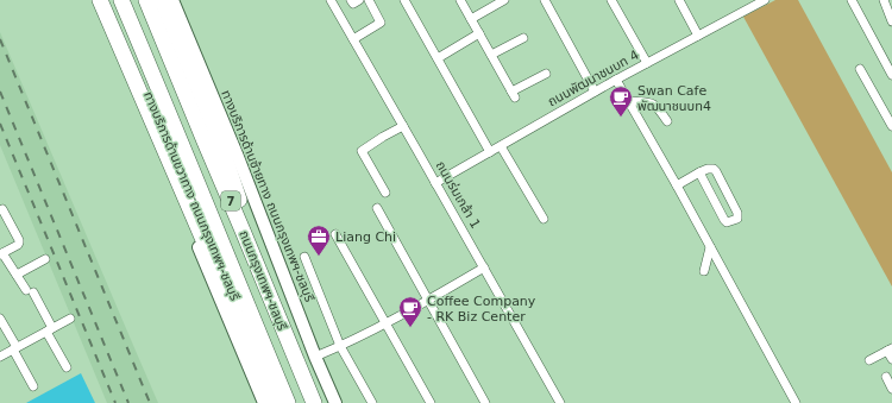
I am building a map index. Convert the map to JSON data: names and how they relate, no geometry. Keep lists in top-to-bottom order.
{
  "streets": {
    "highway": ["7", "ถนนกรุงเทพฯ-ชลบุรี"],
    "main road": ["ทางบริการด้านขวาทาง ถนนกรุงเทพฯ-ชลบุรี", "ทางบริการด้านซ้ายทาง ถนนกรุงเทพฯ-ชลบุรี"],
    "street": ["ถนนพัฒนาชนบท 4", "ถนนร่มเกล้า 1"]
  },
  "crossings": [
    ["ถนนพัฒนาชนบท 4", "ถนนร่มเกล้า 1"]
  ],
  "places": {
    "cafe": ["Swan Cafe พัฒนาชนบท4", "Coffee Company - RK Biz Center"],
    "office": ["Liang Chi"]
  }
}
